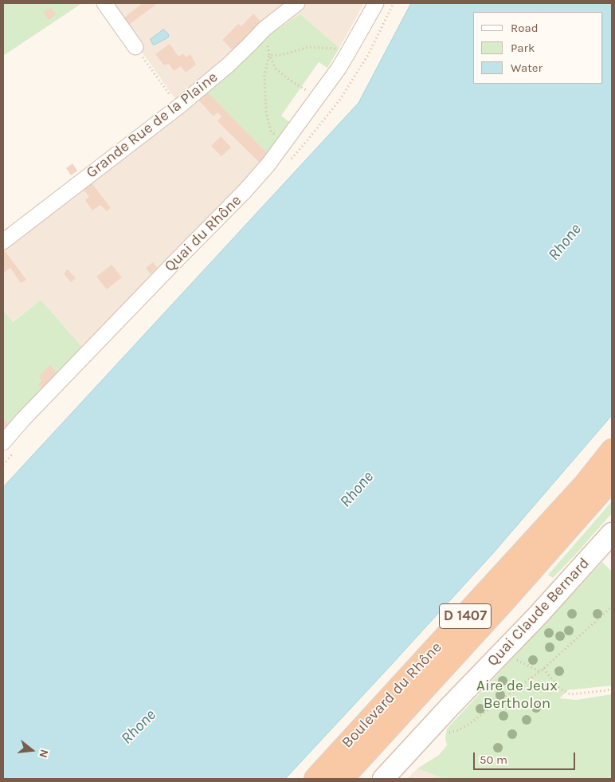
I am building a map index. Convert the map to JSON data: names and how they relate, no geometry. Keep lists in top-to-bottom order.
{
  "streets": {
    "highway": ["D 1407", "Boulevard du Rhône"],
    "main road": ["Quai Claude Bernard"],
    "street": ["Grande Rue de la Plaine", "Quai du Rhône"]
  },
  "water": ["Rhone"],
  "parks": ["Aire de Jeux Bertholon"],
  "legend": ["Road", "Park", "Water"],
  "scale_bar": "50 m",
  "north": "right"
}
